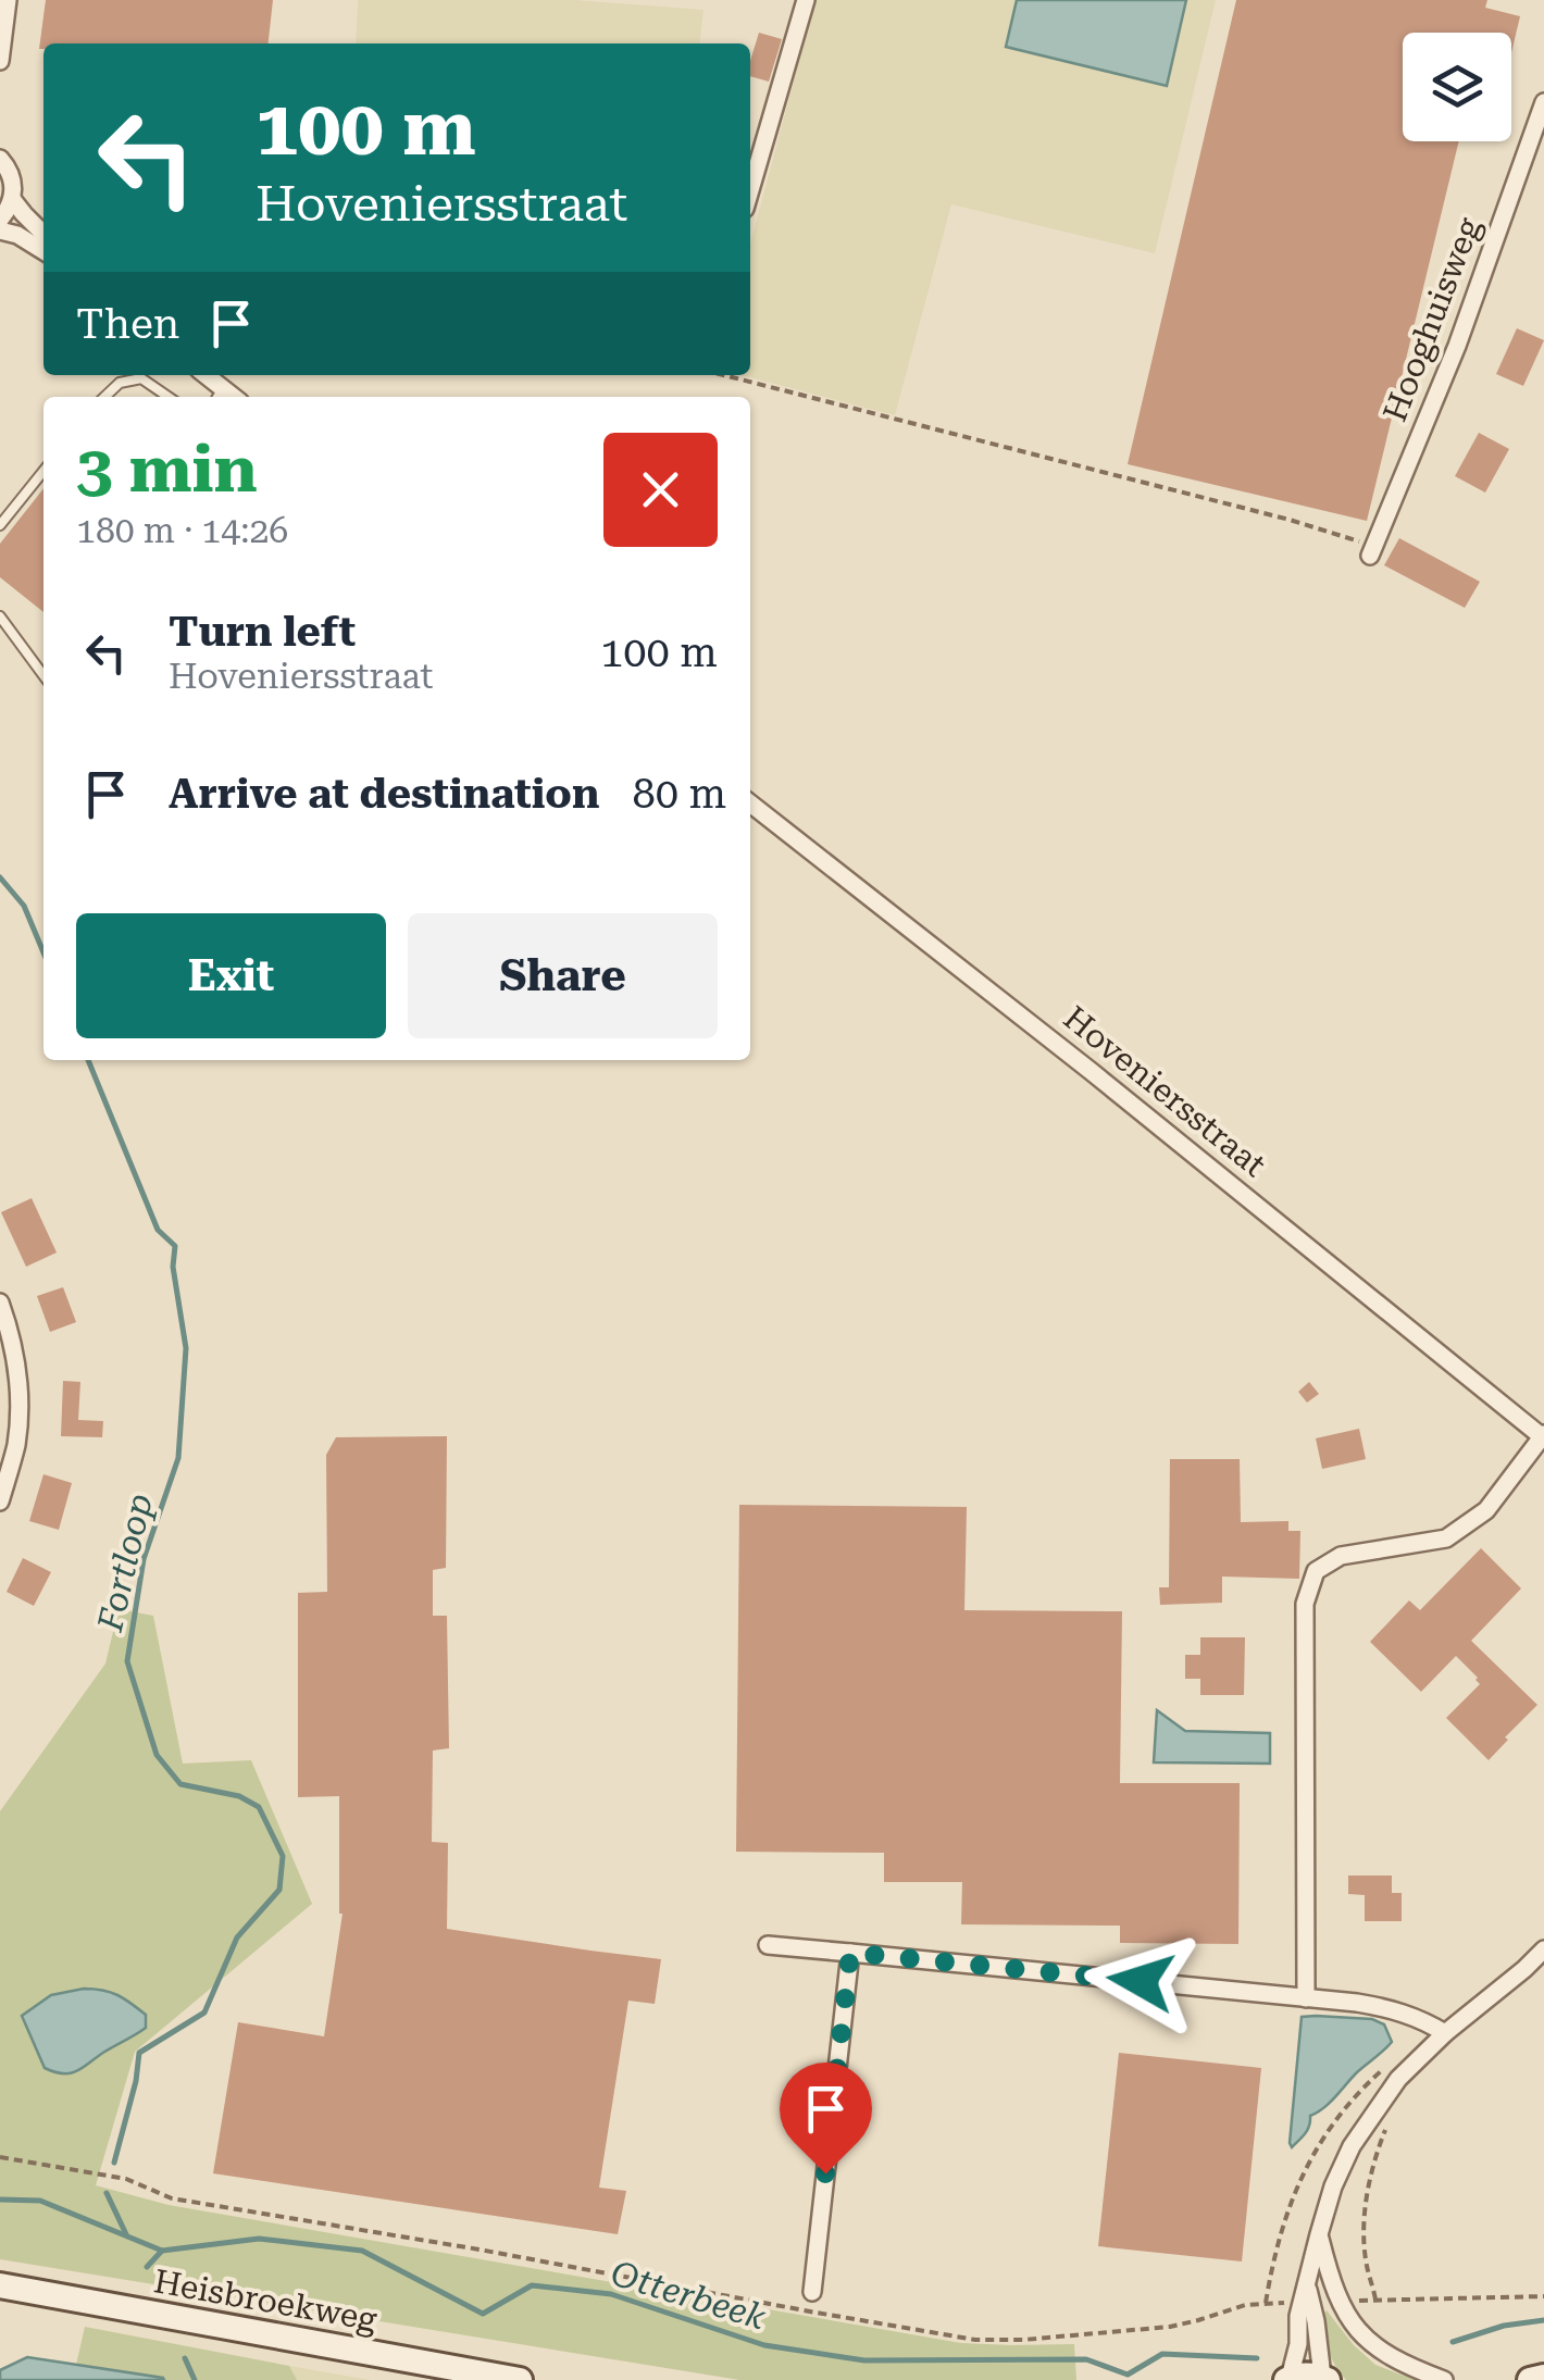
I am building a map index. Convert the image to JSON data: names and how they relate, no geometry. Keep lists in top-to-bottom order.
{
  "streets": {
    "main road": ["Heisbroekweg"],
    "street": ["Hooghuisweg", "Hoveniersstraat"]
  },
  "water": ["Fortloop", "Otterbeek"],
  "page": {
    "turn": ["100 m", "Hoveniersstraat"],
    "then": "Then",
    "heading": ["3 min", "180 m · 14:26"],
    "list": [
      {
        "name": "Turn left",
        "note": "Hoveniersstraat",
        "value": "100 m"
      },
      {
        "name": "Arrive at destination",
        "value": "80 m"
      }
    ],
    "buttons": ["Exit", "Share"]
  }
}
